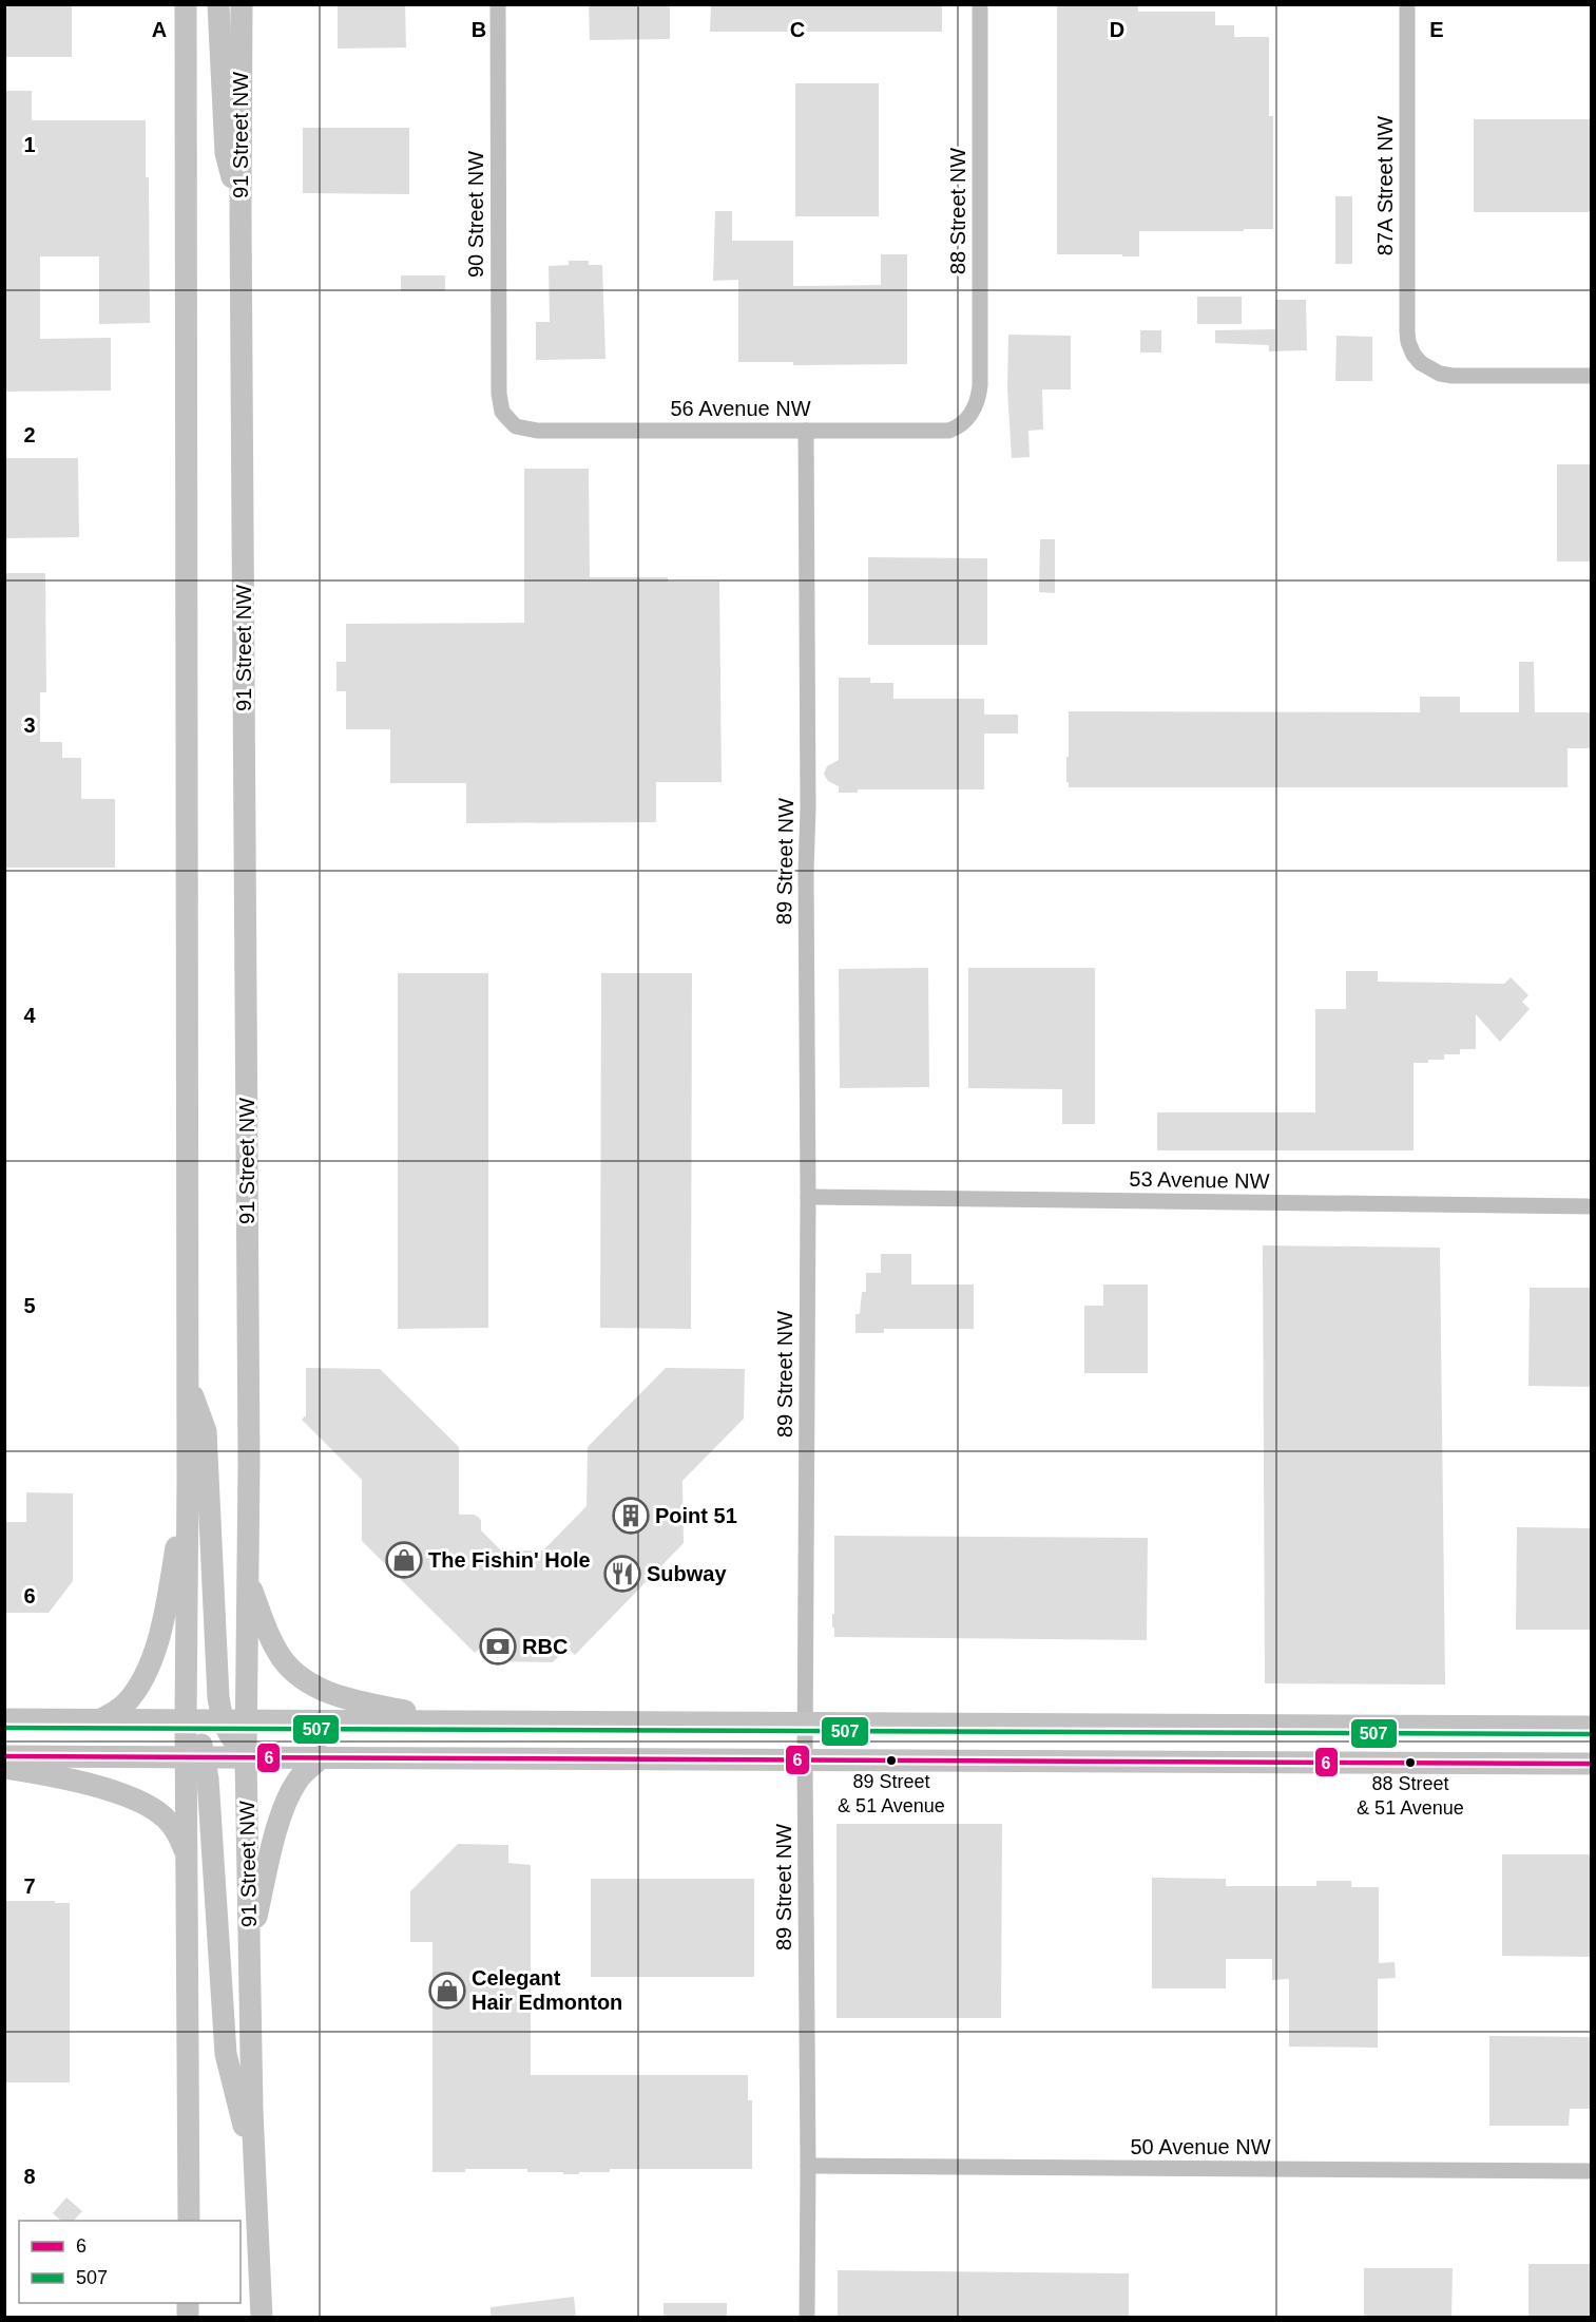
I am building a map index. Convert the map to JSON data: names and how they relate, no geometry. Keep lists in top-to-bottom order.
{
  "streets": {
    "main road": ["91 Street NW"],
    "street": [
      "87A Street NW",
      "88 Street NW",
      "90 Street NW",
      "56 Avenue NW",
      "89 Street NW",
      "53 Avenue NW",
      "50 Avenue NW"
    ]
  },
  "crossings": [
    ["88 Street NW", "56 Avenue NW"],
    ["90 Street NW", "56 Avenue NW"],
    ["56 Avenue NW", "89 Street NW"],
    ["89 Street NW", "53 Avenue NW"],
    ["89 Street NW", "50 Avenue NW"]
  ],
  "places": {
    "building": ["Point 51"],
    "shop": ["The Fishin' Hole", "Celegant Hair Edmonton"],
    "restaurant": ["Subway"],
    "bank": ["RBC"],
    "other": ["89 Street & 51 Avenue", "88 Street & 51 Avenue"]
  },
  "lines": ["transit line 507", "transit line 6"],
  "legend": ["6", "507"],
  "grid": {
    "columns": [
      "A",
      "B",
      "C",
      "D",
      "E"
    ],
    "rows": [
      "1",
      "2",
      "3",
      "4",
      "5",
      "6",
      "7",
      "8"
    ]
  }
}
